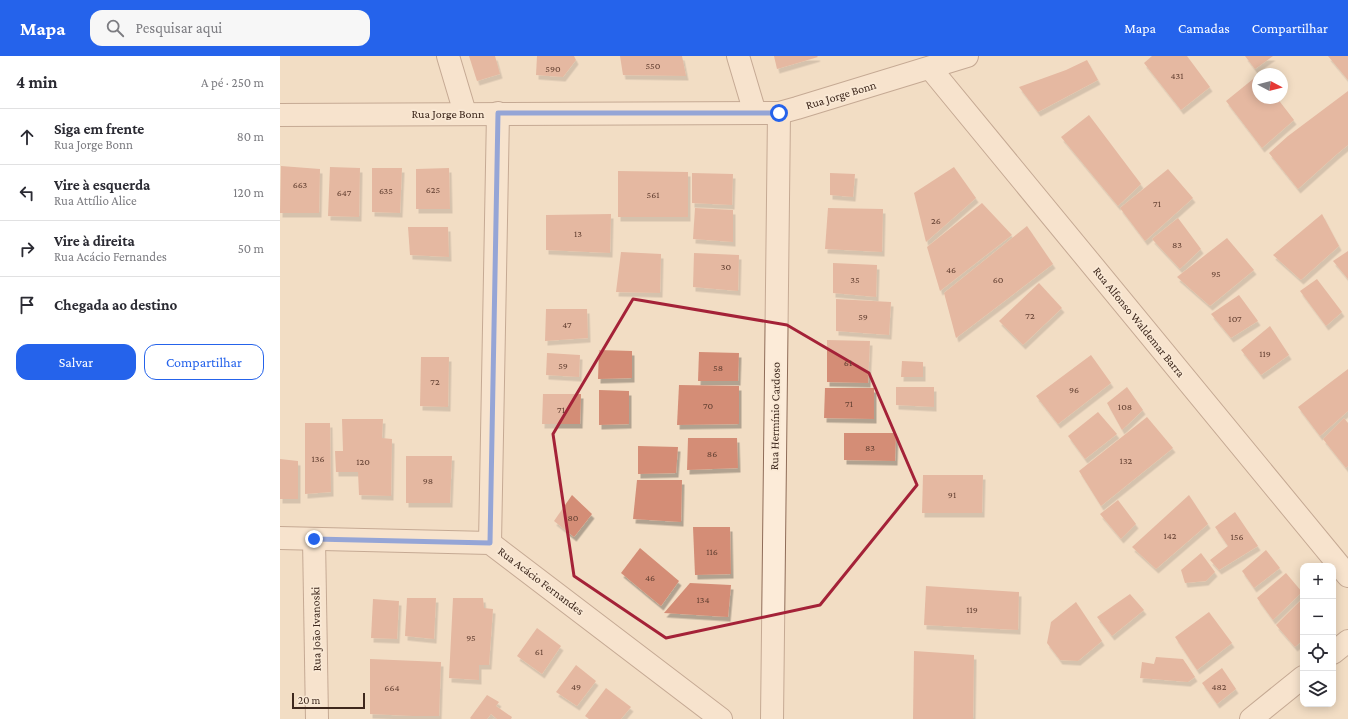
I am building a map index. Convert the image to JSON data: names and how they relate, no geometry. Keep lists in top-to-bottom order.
{
  "streets": {
    "street": [
      "Rua Jorge Bonn",
      "Rua Alfonso Waldemar Barra",
      "Rua Hermínio Cardoso",
      "Rua Acácio Fernandes",
      "Rua João Ivanoski"
    ]
  },
  "crossings": [
    ["Rua Jorge Bonn", "Rua Alfonso Waldemar Barra"],
    ["Rua Jorge Bonn", "Rua Hermínio Cardoso"],
    ["Rua Acácio Fernandes", "Rua João Ivanoski"]
  ],
  "house_numbers": [
    "550",
    "590",
    "431",
    "663",
    "625",
    "635",
    "647",
    "561",
    "71",
    "26",
    "13",
    "83",
    "30",
    "46",
    "95",
    "35",
    "60",
    "72",
    "59",
    "107",
    "47",
    "119",
    "61",
    "59",
    "58",
    "72",
    "96",
    "71",
    "70",
    "108",
    "71",
    "83",
    "86",
    "136",
    "132",
    "120",
    "98",
    "91",
    "80",
    "142",
    "156",
    "116",
    "46",
    "134",
    "119",
    "95",
    "61",
    "49",
    "482",
    "664"
  ],
  "scale_bar": "20 m",
  "north": "right",
  "page": {
    "header": "Mapa",
    "search": "Pesquisar aqui",
    "nav": ["Mapa", "Camadas", "Compartilhar"],
    "heading": ["4 min", "A pé · 250 m"],
    "list": [
      ["Siga em frente", "Rua Jorge Bonn", "80 m"],
      ["Vire à esquerda", "Rua Attílio Alice", "120 m"],
      ["Vire à direita", "Rua Acácio Fernandes", "50 m"],
      "Chegada ao destino"
    ],
    "buttons": ["Salvar", "Compartilhar"],
    "map_buttons": ["+", "−"],
    "scale": "20 m"
  }
}
